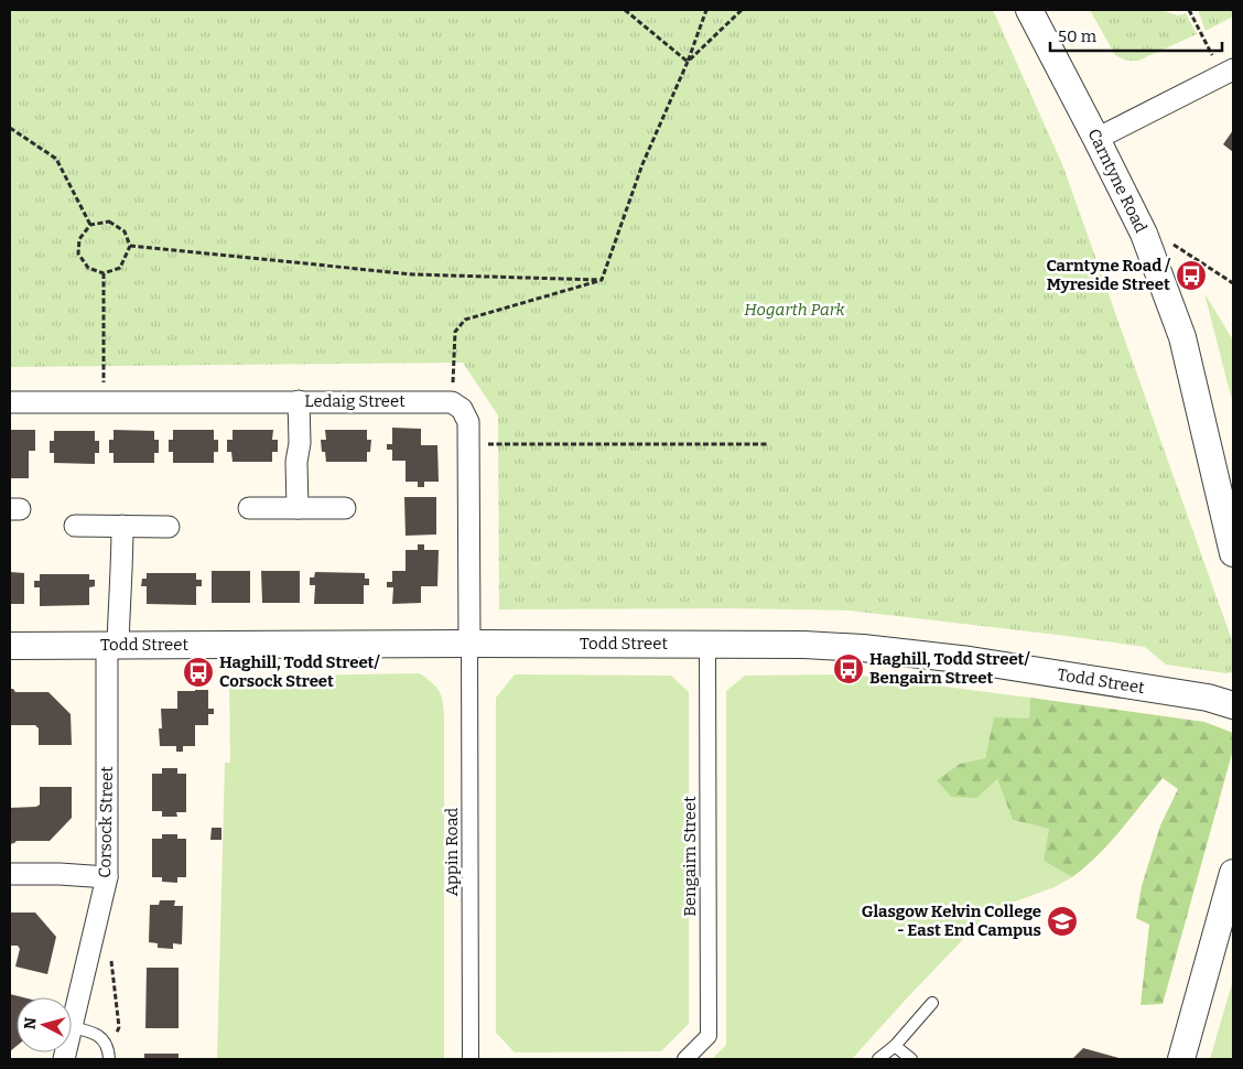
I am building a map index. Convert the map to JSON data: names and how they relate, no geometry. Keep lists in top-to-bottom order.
{
  "streets": {
    "street": [
      "Carntyne Road",
      "Ledaig Street",
      "Todd Street",
      "Corsock Street",
      "Appin Road",
      "Bengairn Street"
    ]
  },
  "crossings": [
    ["Todd Street", "Corsock Street"],
    ["Todd Street", "Appin Road"],
    ["Todd Street", "Bengairn Street"]
  ],
  "parks": ["Hogarth Park"],
  "places": {
    "bus stop": ["Carntyne Road / Myreside Street", "Haghill, Todd Street/ Bengairn Street", "Haghill, Todd Street/ Corsock Street"],
    "school or university": ["Glasgow Kelvin College - East End Campus"]
  },
  "scale_bar": "50 m",
  "north": "left"
}
